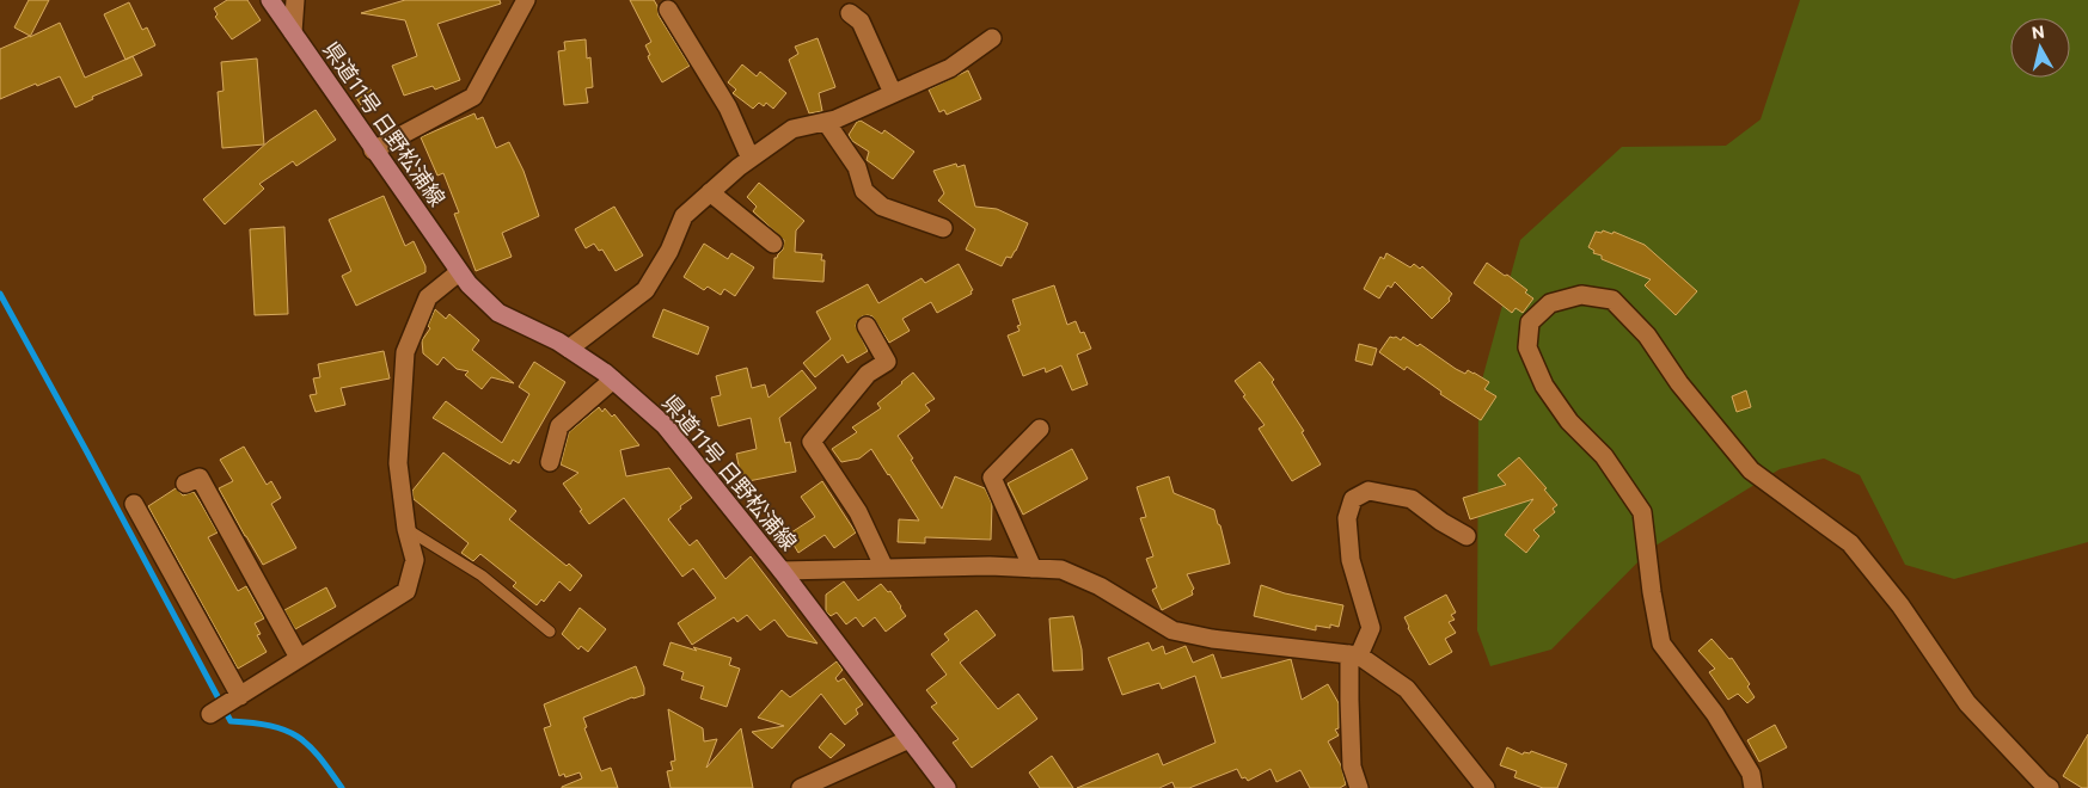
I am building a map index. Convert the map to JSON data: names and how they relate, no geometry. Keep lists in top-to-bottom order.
{
  "streets": {
    "main road": ["県道11号 日野松浦線"]
  },
  "north": "top"
}
